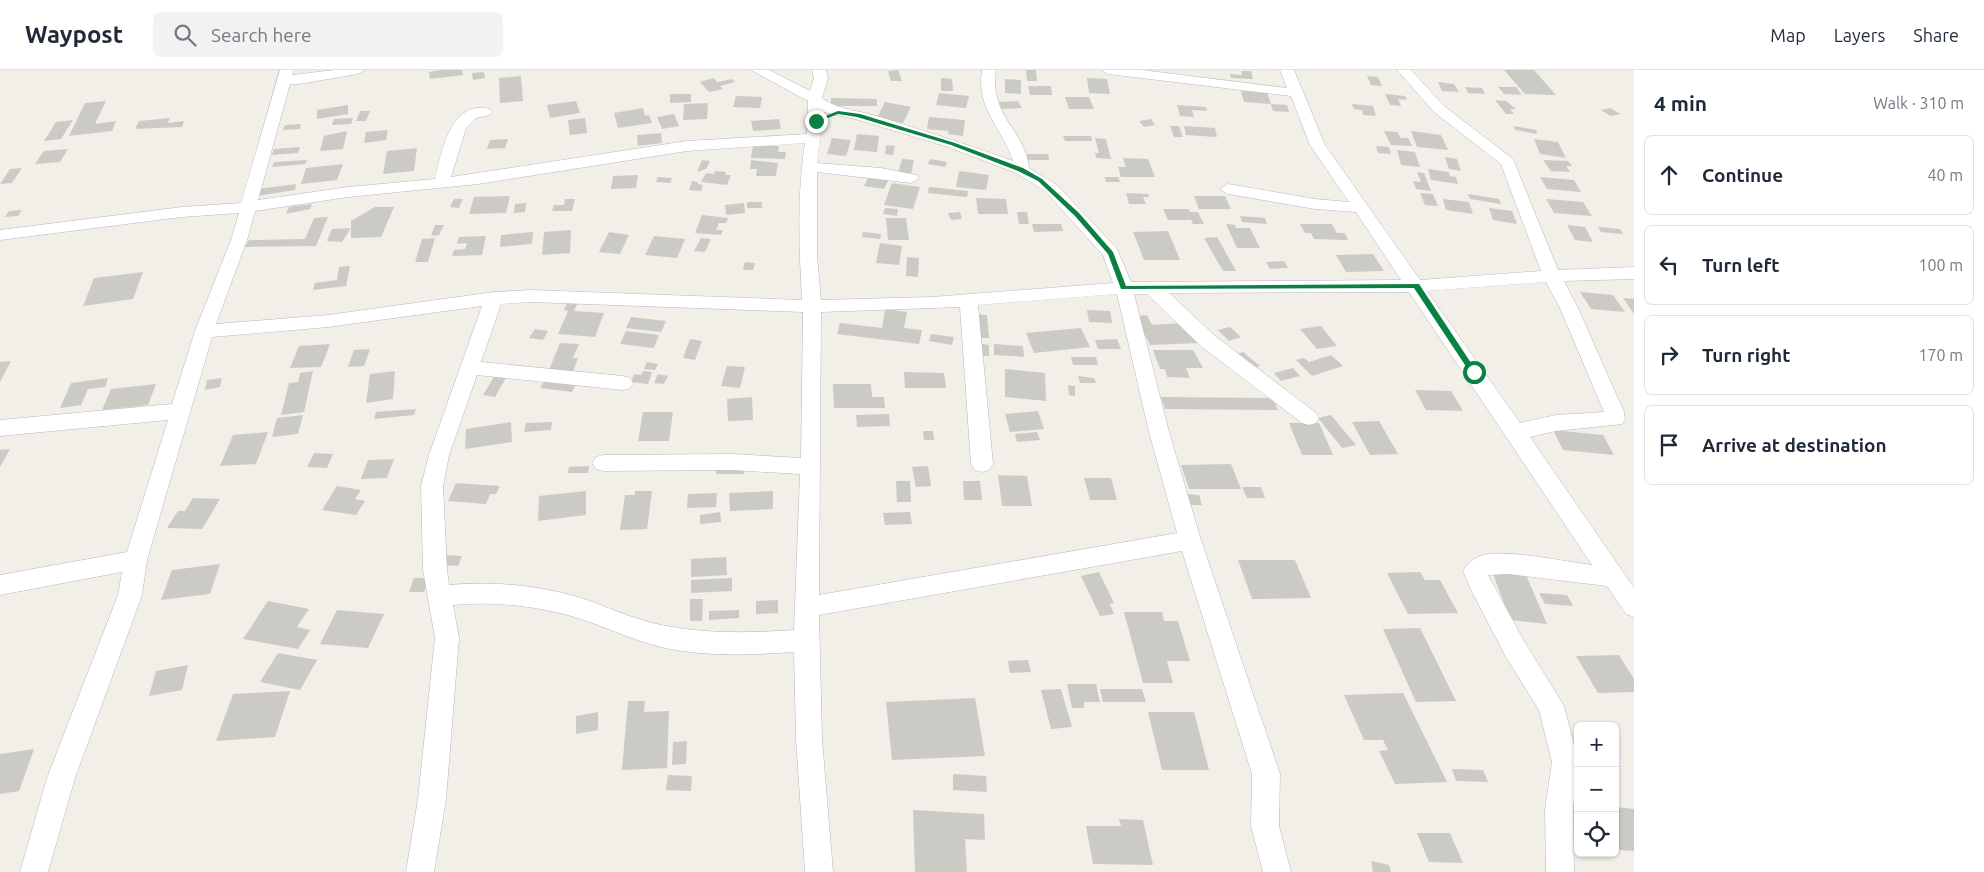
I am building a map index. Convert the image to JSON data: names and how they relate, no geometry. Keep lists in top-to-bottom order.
{
  "page": {
    "header": "Waypost",
    "search": "Search here",
    "nav": ["Map", "Layers", "Share"],
    "heading": ["4 min", "Walk · 310 m"],
    "list": [
      ["Continue", "40 m"],
      ["Turn left", "100 m"],
      ["Turn right", "170 m"],
      "Arrive at destination"
    ],
    "map_buttons": ["+", "−"]
  }
}
